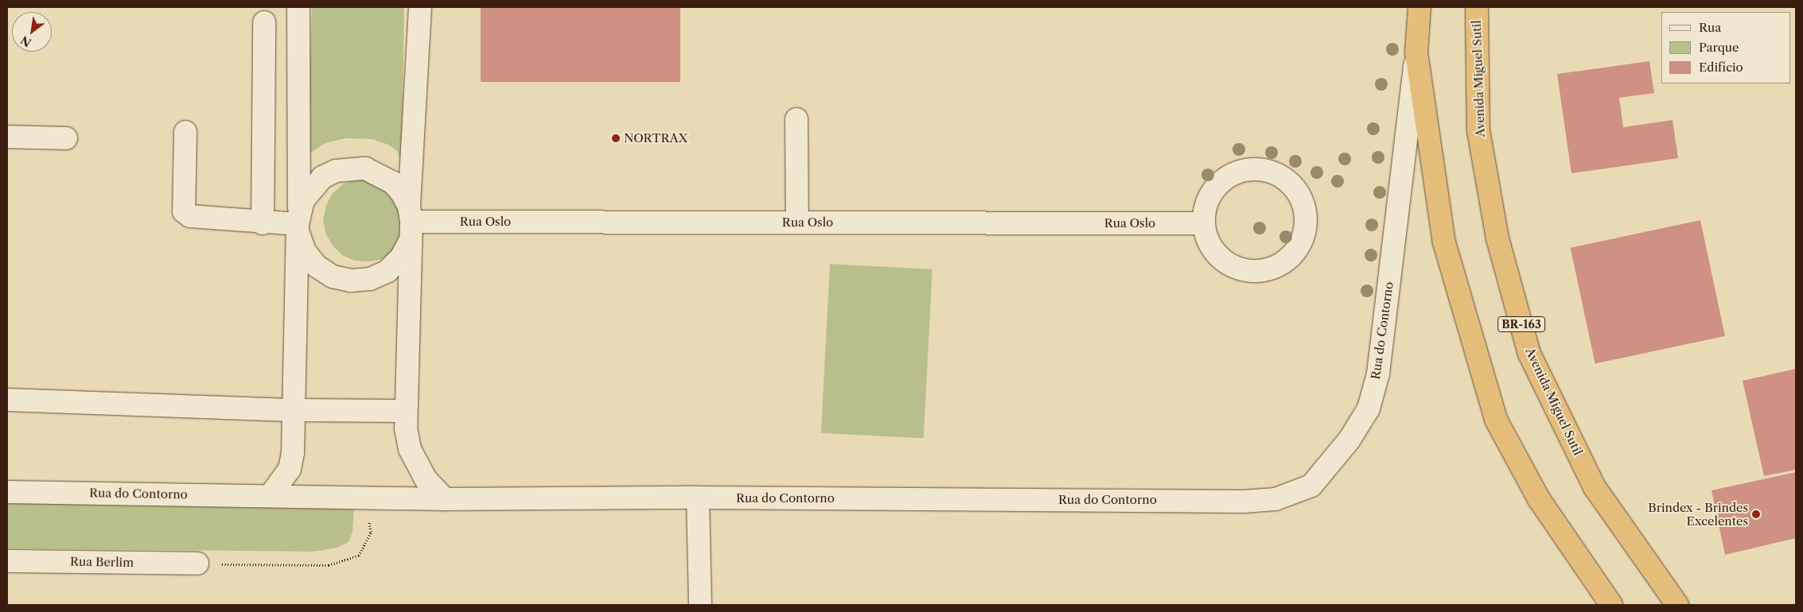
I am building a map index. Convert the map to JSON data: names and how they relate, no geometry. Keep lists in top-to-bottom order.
{
  "streets": {
    "highway": ["Avenida Miguel Sutil", "BR-163"],
    "street": ["Rua Oslo", "Rua do Contorno", "Rua Berlim"]
  },
  "places": ["NORTRAX", "Brindex - Brindes Excelentes"],
  "legend": ["Rua", "Parque", "Edifício"],
  "north": "bottom left"
}
